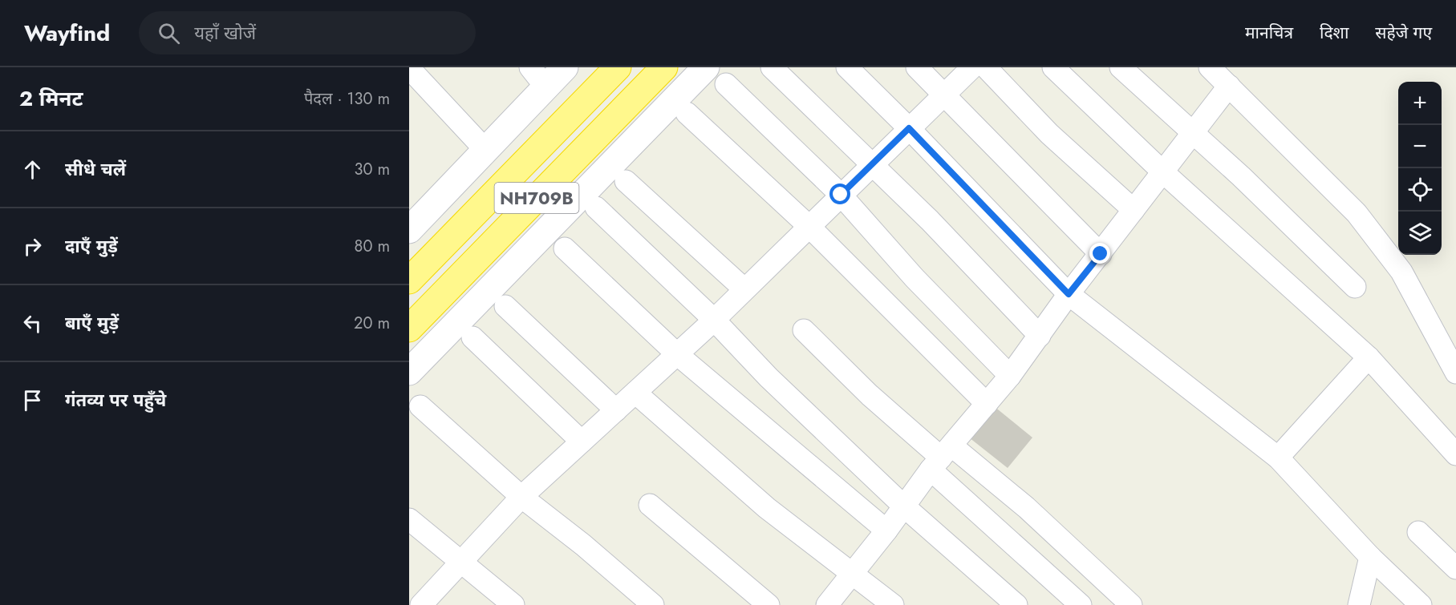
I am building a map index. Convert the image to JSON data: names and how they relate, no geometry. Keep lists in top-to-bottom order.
{
  "streets": {
    "highway": ["NH709B"]
  },
  "page": {
    "header": "Wayfind",
    "search": "यहाँ खोजें",
    "nav": ["मानचित्र", "दिशा", "सहेजे गए"],
    "heading": ["2 मिनट", "पैदल · 130 m"],
    "map_buttons": ["+", "−"],
    "list": [
      ["सीधे चलें", "30 m"],
      ["दाएँ मुड़ें", "80 m"],
      ["बाएँ मुड़ें", "20 m"],
      "गंतव्य पर पहुँचे"
    ]
  }
}
